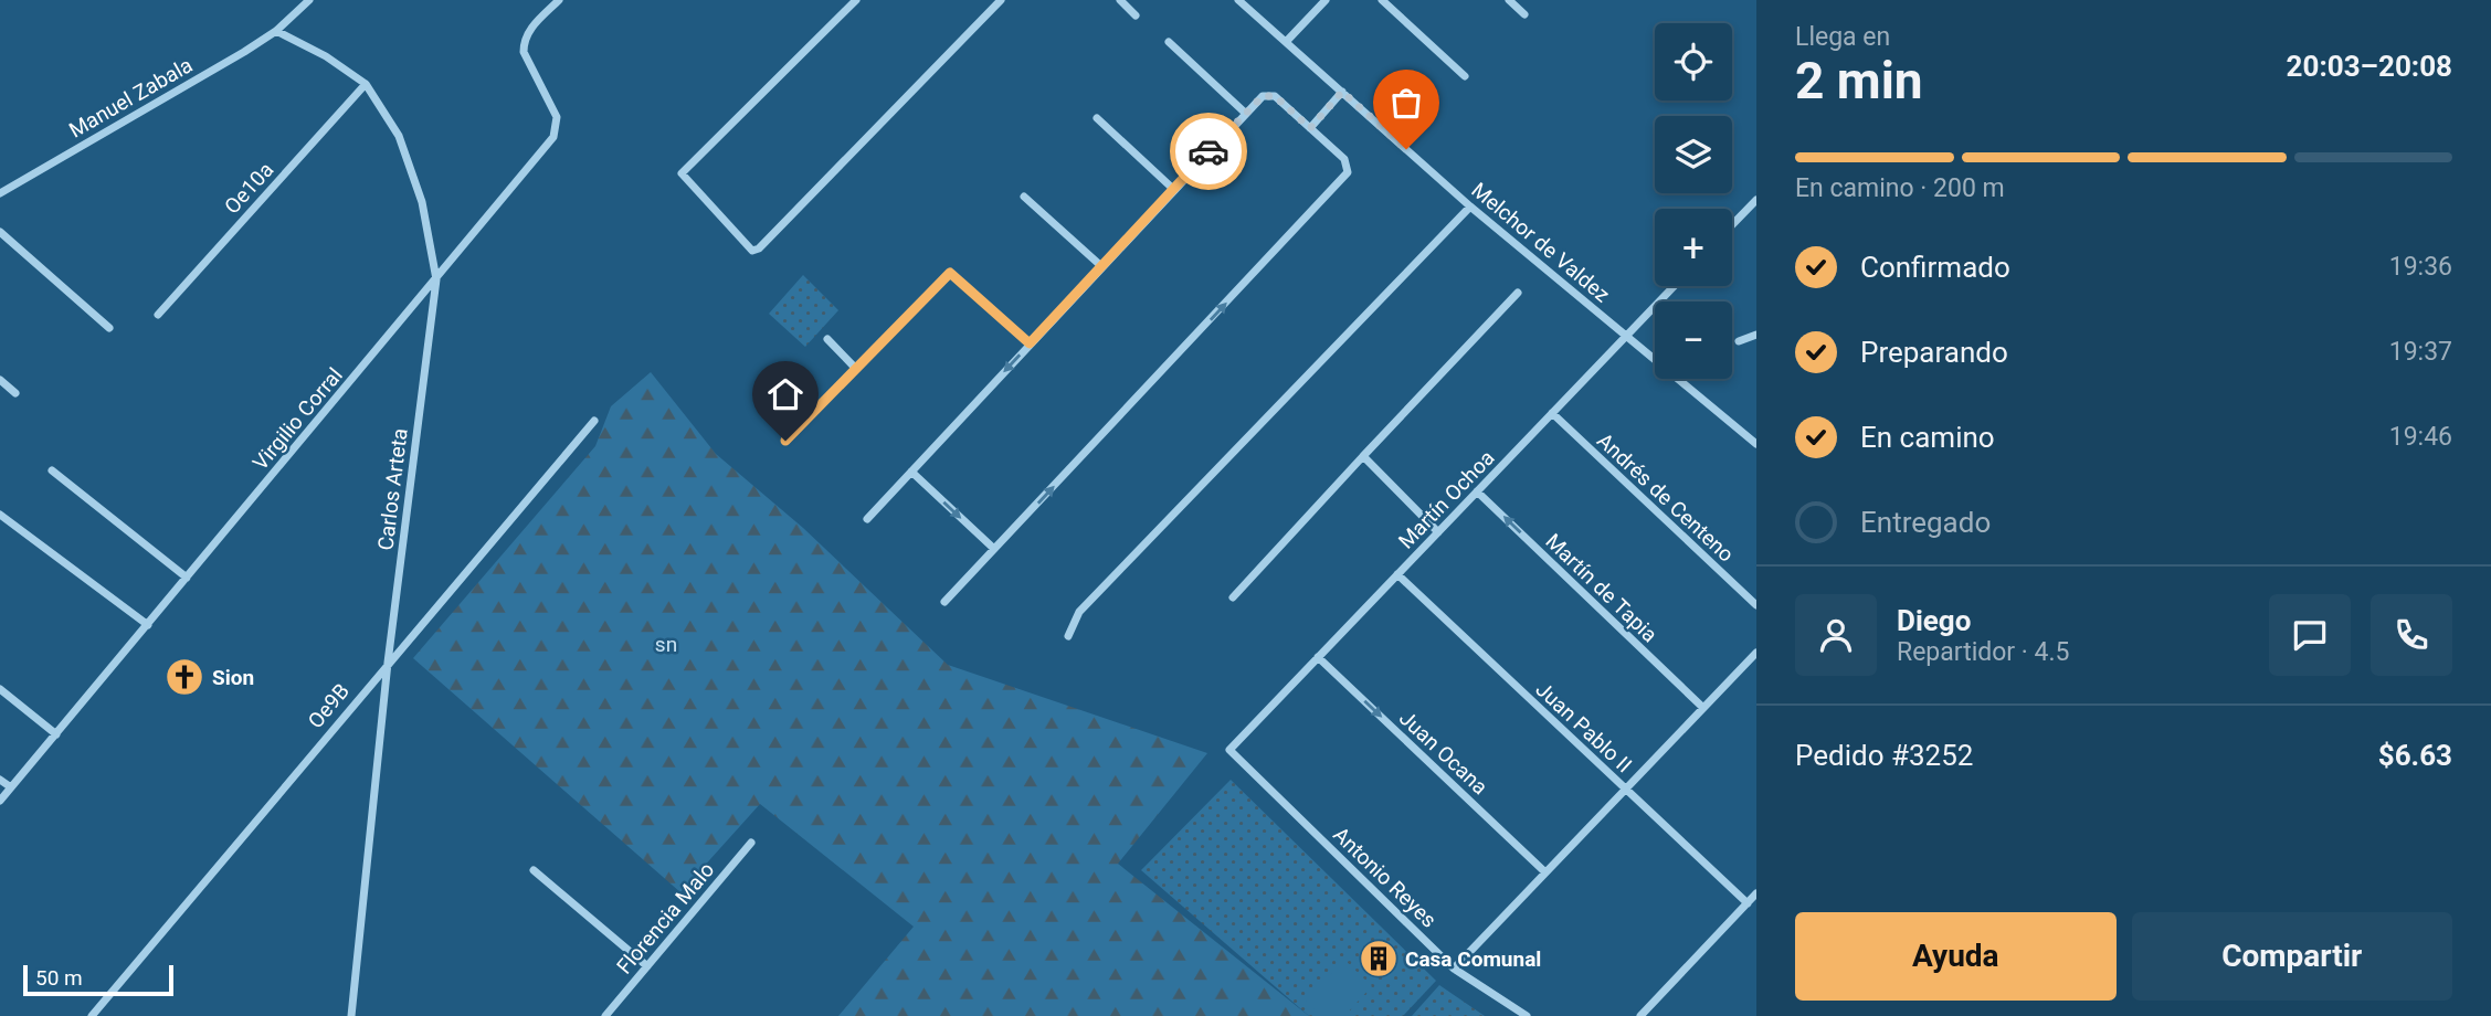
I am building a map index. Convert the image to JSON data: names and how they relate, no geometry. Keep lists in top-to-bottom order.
{
  "streets": {
    "street": [
      "Manuel Zabala",
      "Oe10a",
      "Melchor de Valdez",
      "Virgilio Corral",
      "Carlos Arteta",
      "Andrés de Centeno",
      "Martín Ochoa",
      "Martín de Tapia",
      "Oe9B",
      "Juan Pablo II",
      "Juan Ocana",
      "Antonio Reyes",
      "Florencia Malo"
    ]
  },
  "crossings": [
    ["Manuel Zabala", "Carlos Arteta"],
    ["Oe10a", "Carlos Arteta"],
    ["Melchor de Valdez", "Martín Ochoa"],
    ["Virgilio Corral", "Carlos Arteta"],
    ["Carlos Arteta", "Oe9B"],
    ["Andrés de Centeno", "Martín Ochoa"],
    ["Martín Ochoa", "Martín de Tapia"],
    ["Martín Ochoa", "Juan Pablo II"],
    ["Martín Ochoa", "Juan Ocana"],
    ["Martín Ochoa", "Antonio Reyes"]
  ],
  "one_way": ["Martín de Tapia", "Juan Ocana"],
  "parks": ["sn"],
  "places": {
    "church": ["Sion"],
    "building": ["Casa Comunal"]
  },
  "scale_bar": "50 m",
  "page": {
    "heading": ["2 min", "Llega en", "20:03–20:08"],
    "panel": [
      "Diego",
      "Repartidor · 4.5",
      "Pedido #3252",
      "$6.63"
    ],
    "map_buttons": ["+", "−"],
    "bar": "En camino · 200 m",
    "list": [
      ["Confirmado", "19:36"],
      ["Preparando", "19:37"],
      ["En camino", "19:46"],
      "Entregado"
    ],
    "buttons": ["Ayuda", "Compartir"],
    "scale": "50 m"
  }
}
